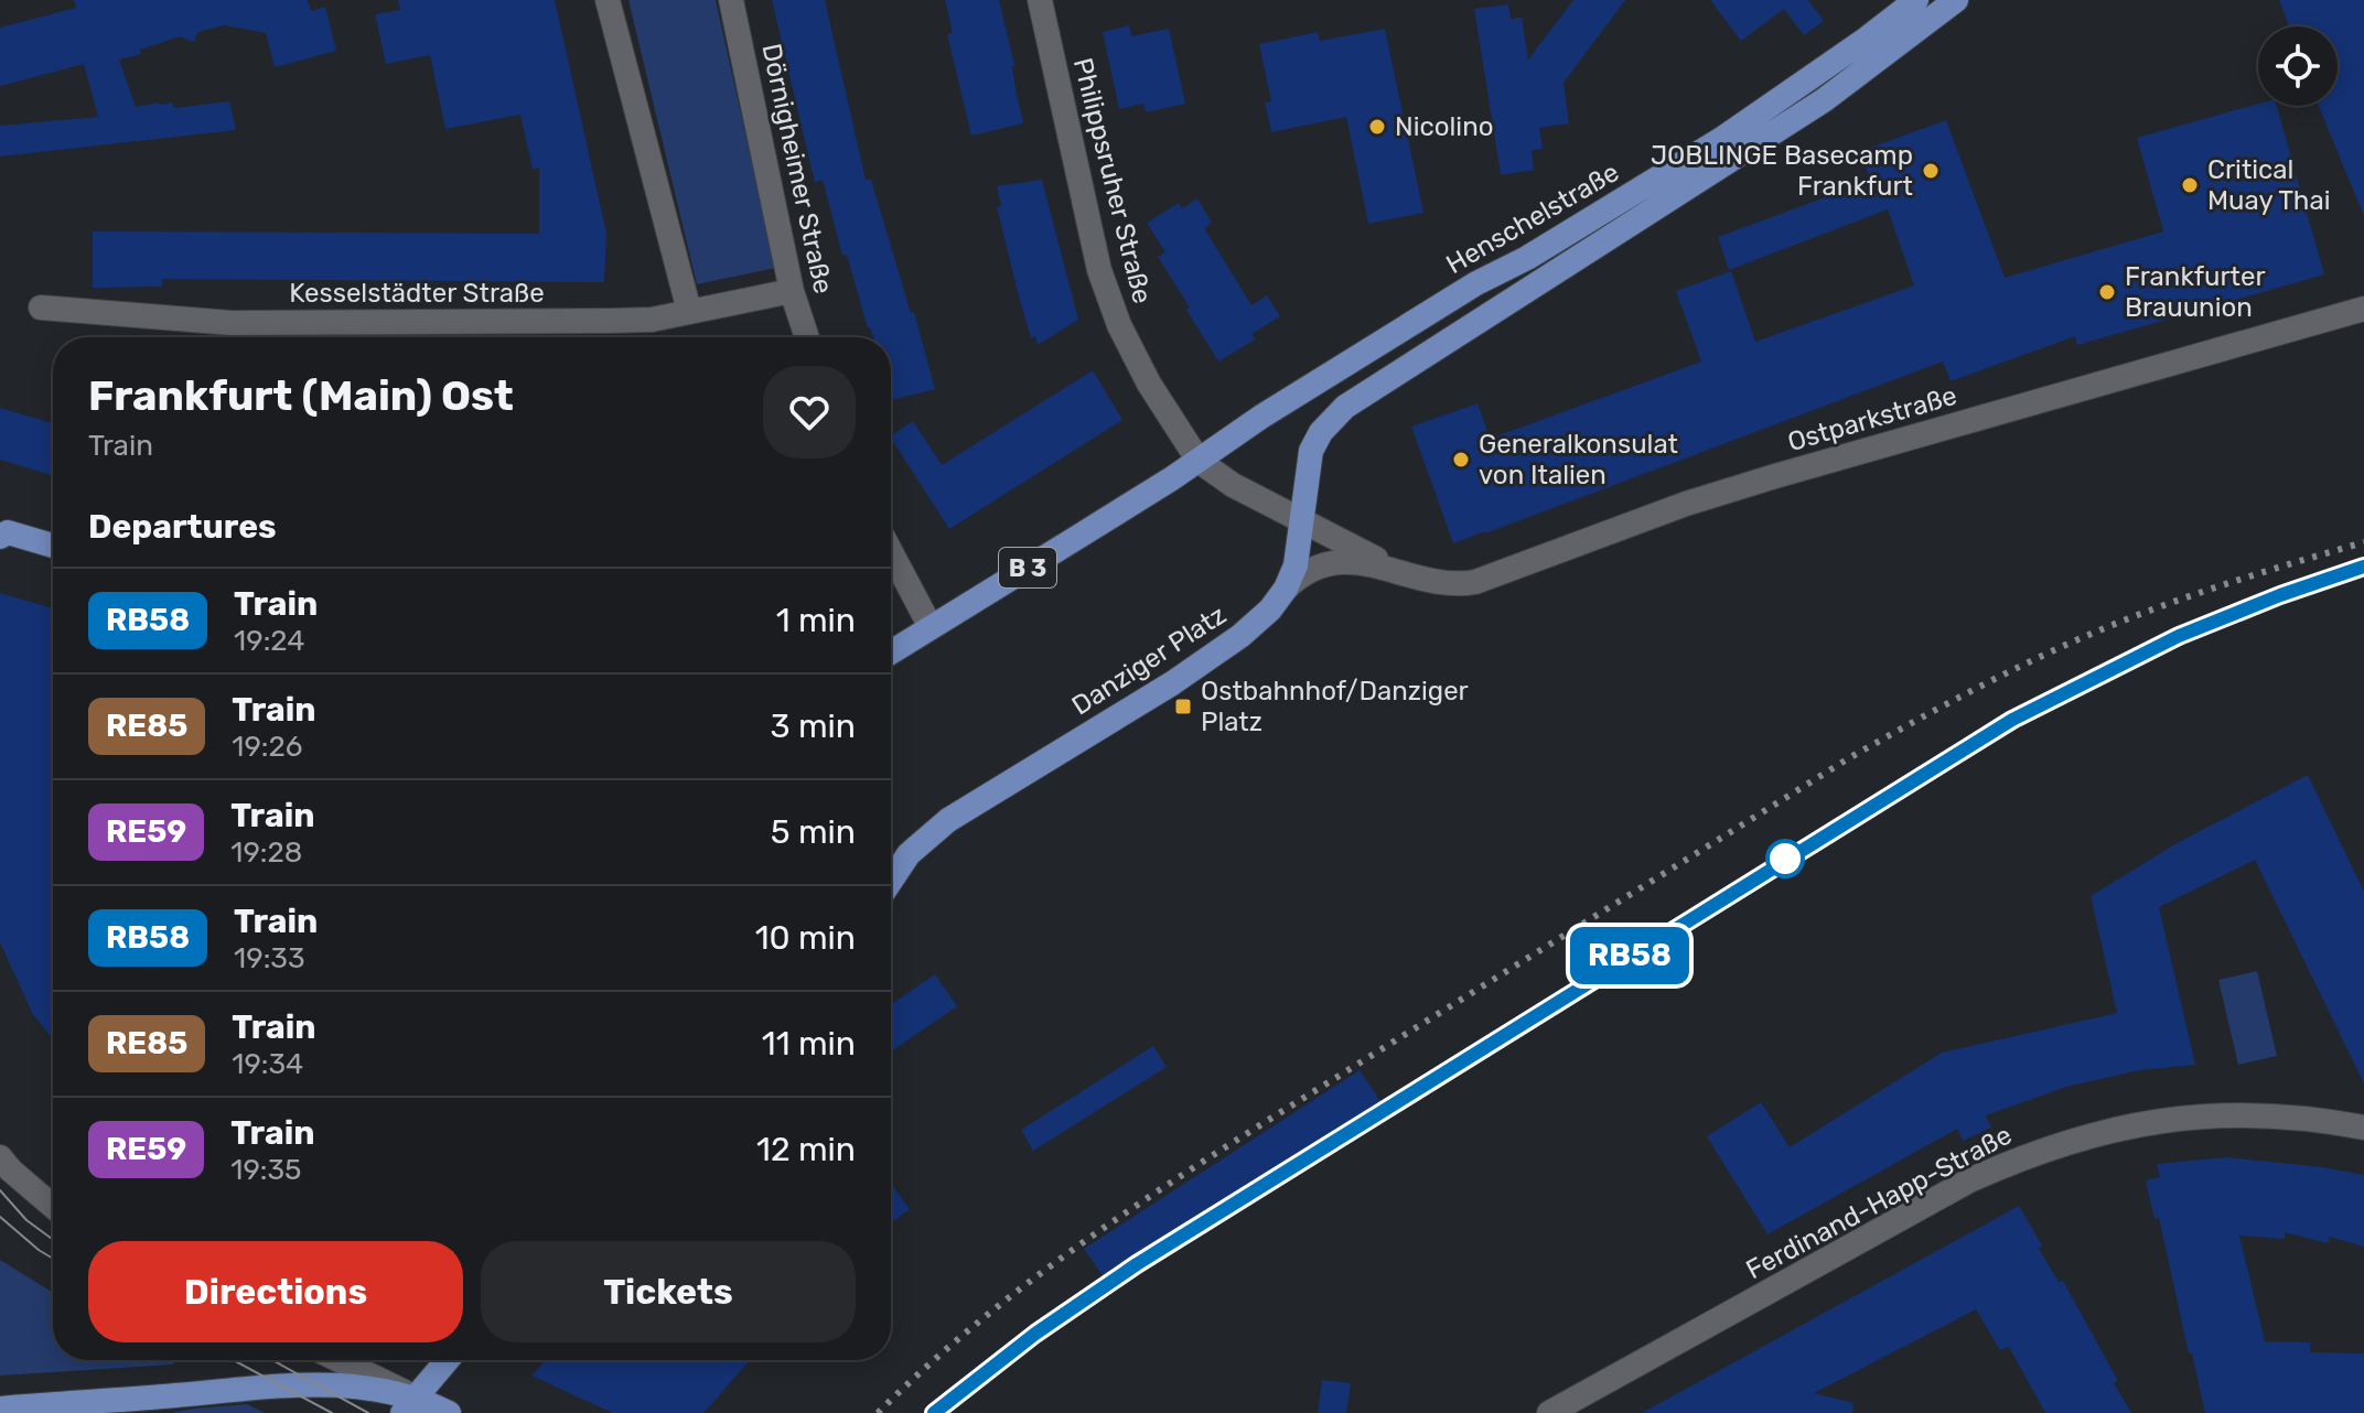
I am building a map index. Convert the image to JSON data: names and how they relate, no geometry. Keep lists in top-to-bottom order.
{
  "streets": {
    "main road": ["Henschelstraße", "B 3", "Danziger Platz"],
    "street": [
      "Dörnigheimer Straße",
      "Philippsruher Straße",
      "Kesselstädter Straße",
      "Ostparkstraße",
      "Ferdinand-Happ-Straße"
    ]
  },
  "crossings": [
    ["Dörnigheimer Straße", "Kesselstädter Straße"],
    ["Philippsruher Straße", "Henschelstraße"],
    ["Henschelstraße", "Ostparkstraße"],
    ["Henschelstraße", "B 3"],
    ["Henschelstraße", "Danziger Platz"],
    ["Ostparkstraße", "Danziger Platz"]
  ],
  "places": {
    "other": [
      "Nicolino",
      "JOBLINGE Basecamp Frankfurt",
      "Critical Muay Thai",
      "Frankfurter Brauunion",
      "Generalkonsulat von Italien"
    ],
    "transit": ["Ostbahnhof/Danziger Platz"]
  },
  "page": {
    "on_map": "RB58",
    "heading": [
      ["Frankfurt (Main) Ost", "Train"],
      "Departures"
    ],
    "list": [
      {
        "mark": "RB58",
        "name": "Train",
        "note": "19:24",
        "value": "1 min"
      },
      {
        "mark": "RE85",
        "name": "Train",
        "note": "19:26",
        "value": "3 min"
      },
      {
        "mark": "RE59",
        "name": "Train",
        "note": "19:28",
        "value": "5 min"
      },
      {
        "mark": "RB58",
        "name": "Train",
        "note": "19:33",
        "value": "10 min"
      },
      {
        "mark": "RE85",
        "name": "Train",
        "note": "19:34",
        "value": "11 min"
      },
      {
        "mark": "RE59",
        "name": "Train",
        "note": "19:35",
        "value": "12 min"
      }
    ],
    "buttons": ["Directions", "Tickets"]
  }
}
